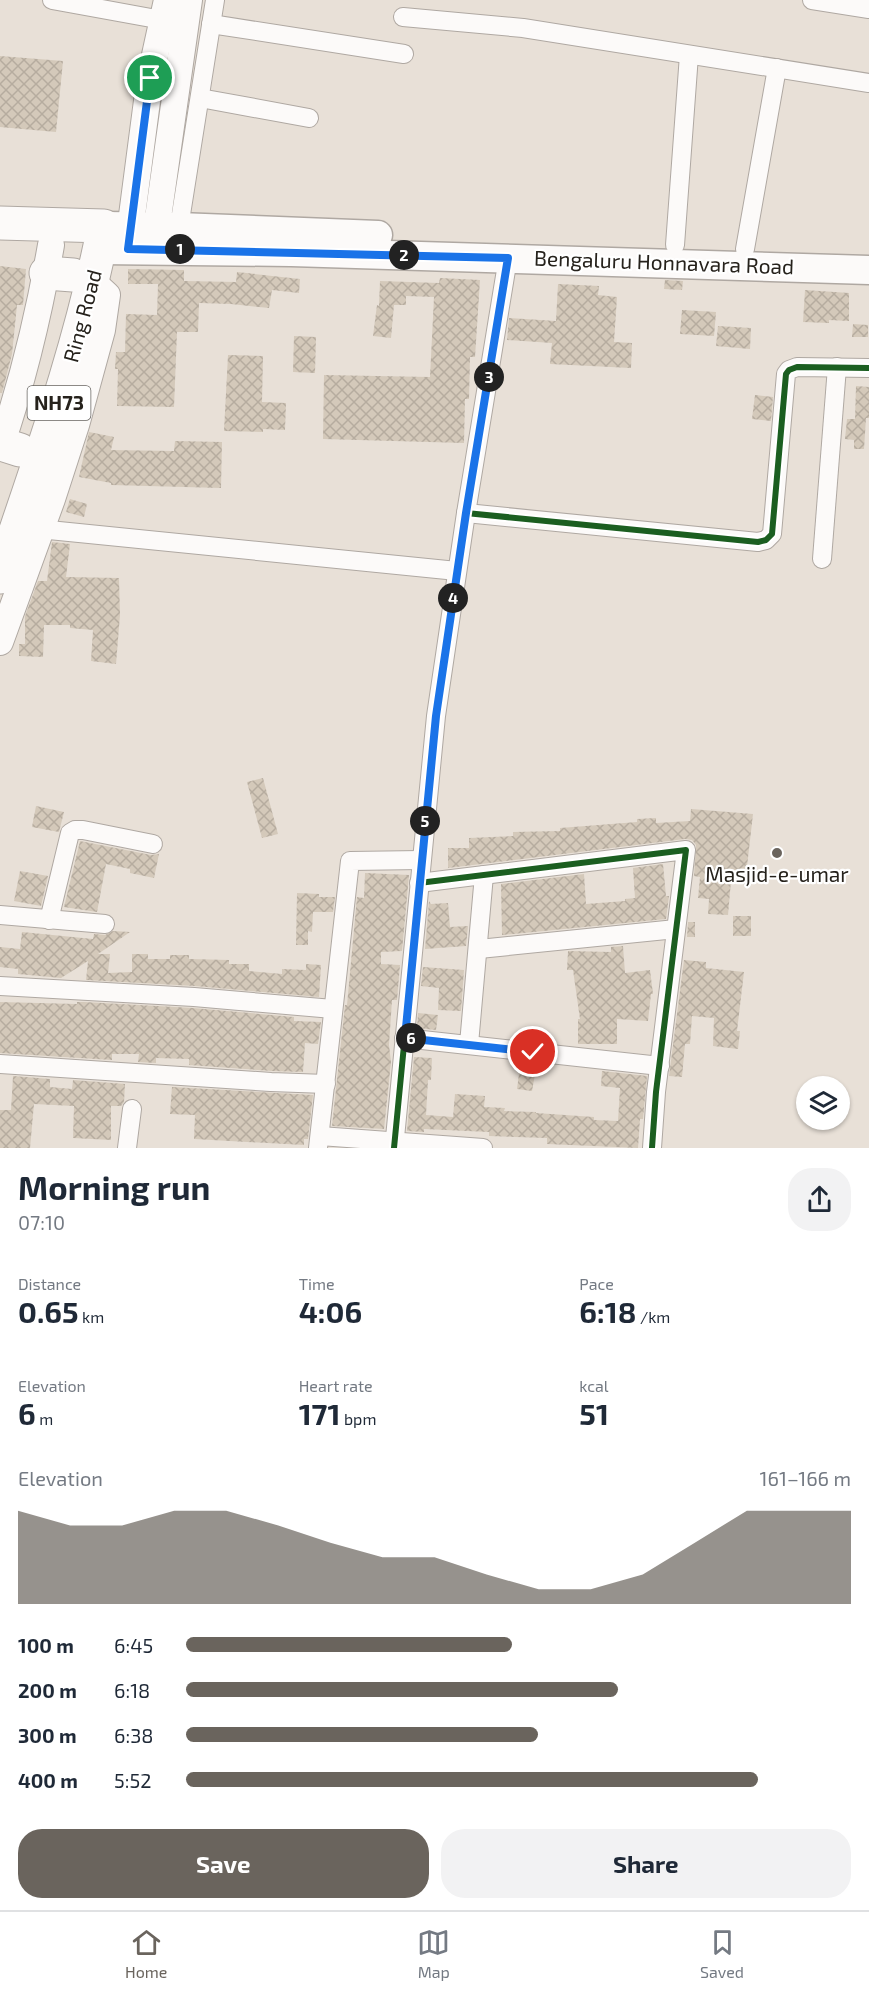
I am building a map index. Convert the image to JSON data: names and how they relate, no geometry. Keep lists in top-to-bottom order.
{
  "streets": {
    "highway": ["Ring Road", "NH73"],
    "main road": ["Bengaluru Honnavara Road"]
  },
  "crossings": [
    ["Bengaluru Honnavara Road", "Ring Road"]
  ],
  "places": ["Masjid-e-umar"],
  "page": {
    "pins": [
      "1",
      "2",
      "3",
      "4",
      "5",
      "6"
    ],
    "heading": ["Morning run", "07:10"],
    "stats": [
      ["Distance", "0.65 km"],
      ["Time", "4:06"],
      ["Pace", "6:18 /km"],
      ["Elevation", "6 m"],
      ["Heart rate", "171 bpm"],
      ["kcal", "51"]
    ],
    "chart": ["Elevation", "161–166 m"],
    "list": [
      {
        "name": "100 m",
        "note": "6:45"
      },
      {
        "name": "200 m",
        "note": "6:18"
      },
      {
        "name": "300 m",
        "note": "6:38"
      },
      {
        "name": "400 m",
        "note": "5:52"
      }
    ],
    "buttons": ["Save", "Share"],
    "tabs": ["Home", "Map", "Saved"]
  }
}
